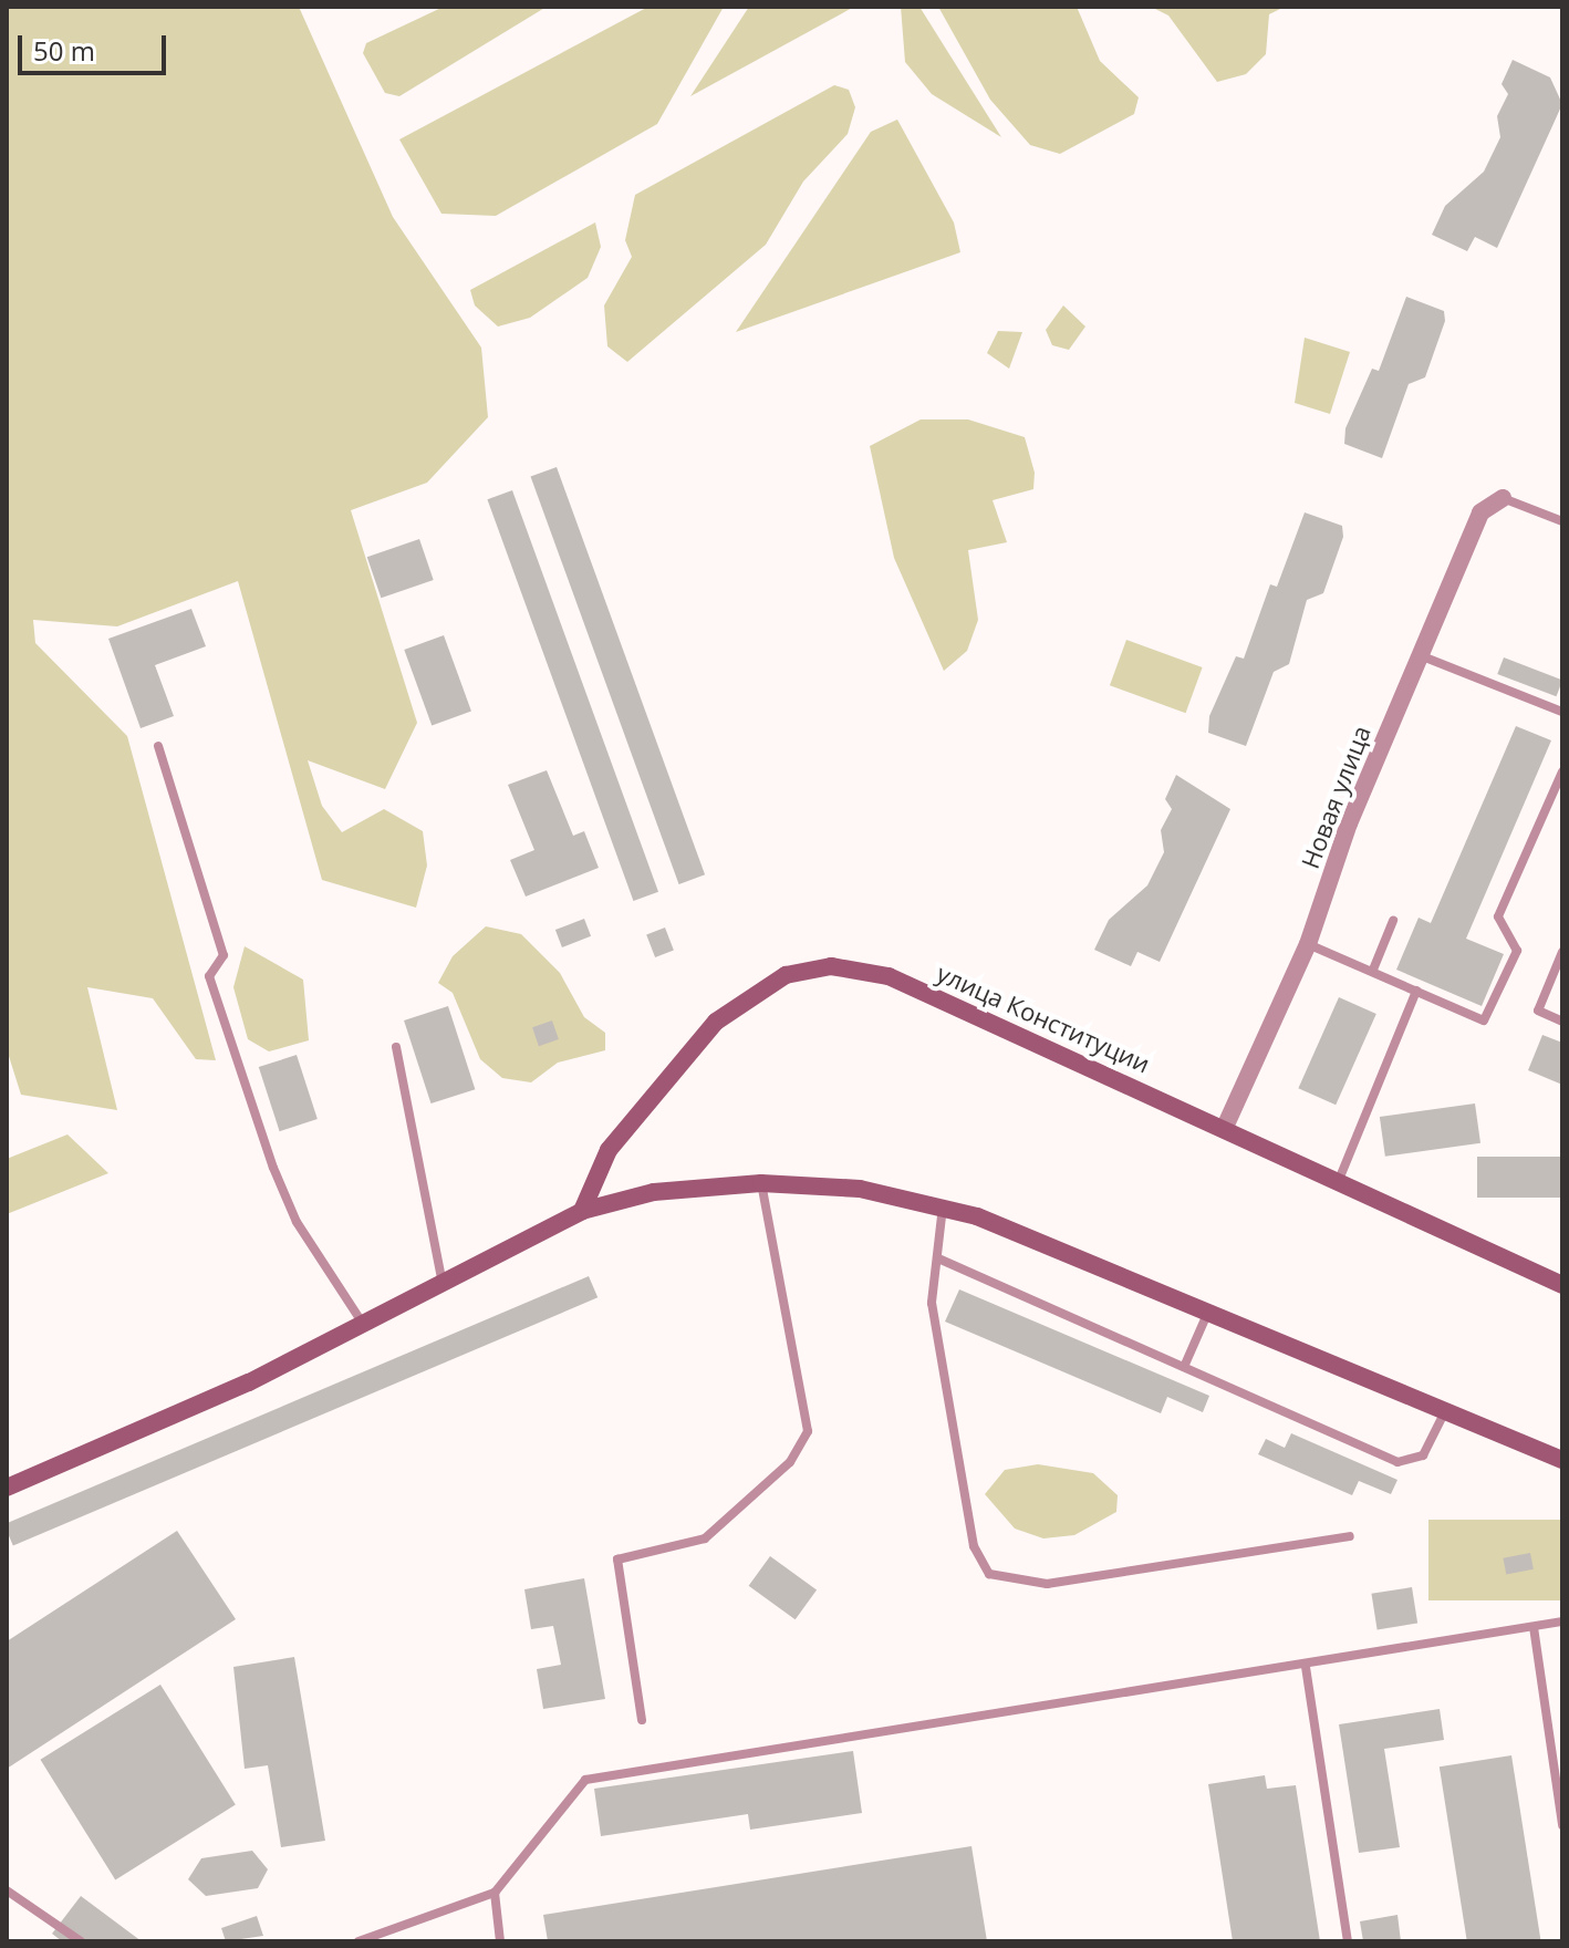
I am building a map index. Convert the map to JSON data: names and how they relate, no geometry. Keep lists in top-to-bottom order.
{
  "streets": {
    "street": ["Новая улица", "улица Конституции"]
  },
  "crossings": [
    ["Новая улица", "улица Конституции"]
  ],
  "scale_bar": "50 m"
}
